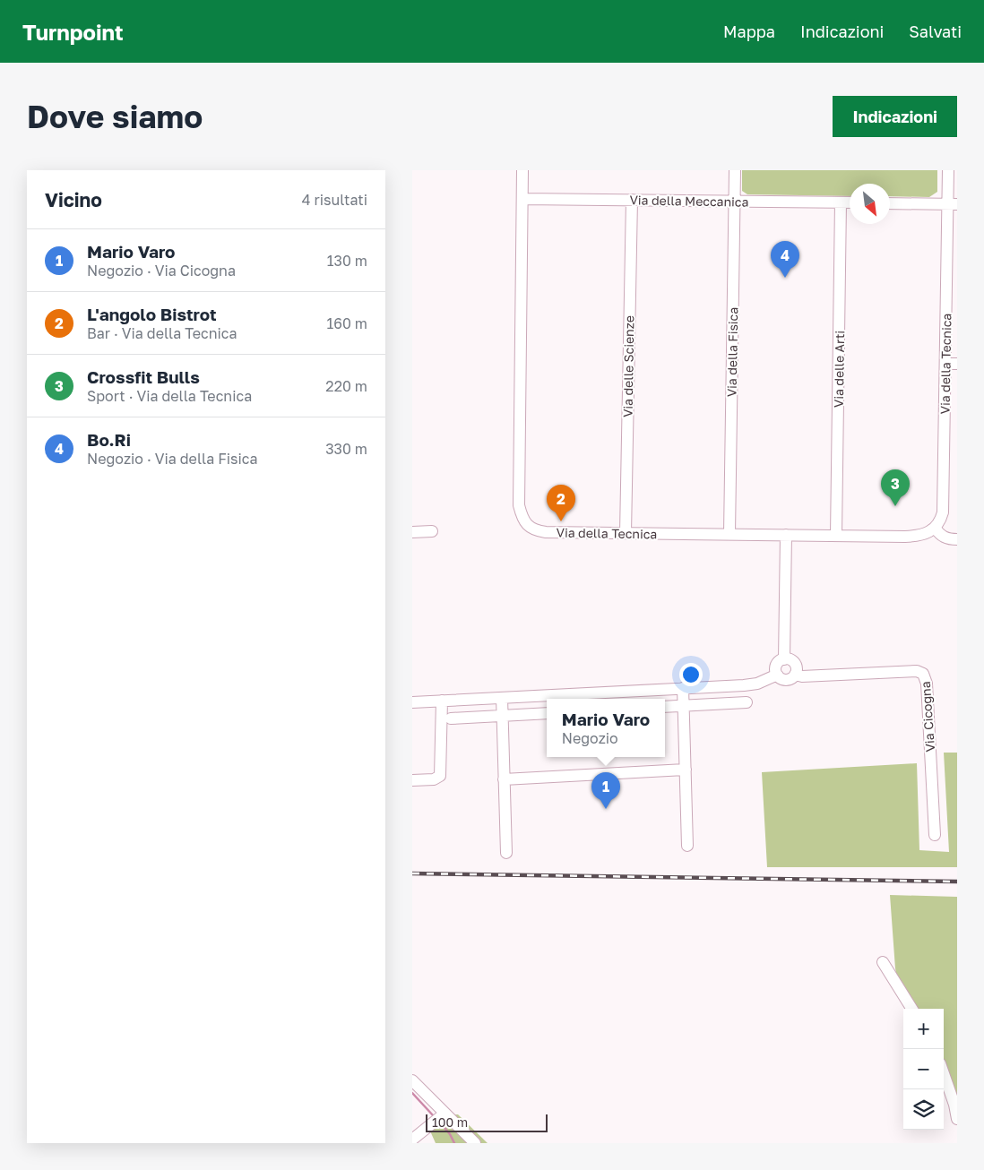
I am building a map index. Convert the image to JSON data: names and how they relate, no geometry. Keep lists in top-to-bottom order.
{
  "streets": {
    "street": [
      "Via della Meccanica",
      "Via della Fisica",
      "Via della Tecnica",
      "Via delle Scienze",
      "Via delle Arti",
      "Via Cicogna"
    ]
  },
  "crossings": [
    ["Via della Meccanica", "Via della Fisica"],
    ["Via della Meccanica", "Via della Tecnica"],
    ["Via della Meccanica", "Via delle Scienze"],
    ["Via della Meccanica", "Via delle Arti"],
    ["Via della Fisica", "Via della Tecnica"],
    ["Via della Tecnica", "Via delle Scienze"],
    ["Via della Tecnica", "Via delle Arti"]
  ],
  "scale_bar": "100 m",
  "north": "bottom right",
  "page": {
    "header": "Turnpoint",
    "nav": ["Mappa", "Indicazioni", "Salvati"],
    "buttons": "Indicazioni",
    "title": "Dove siamo",
    "heading": ["Vicino", "4 risultati"],
    "list": [
      {
        "mark": "1",
        "name": "Mario Varo",
        "note": "Negozio · Via Cicogna",
        "value": "130 m"
      },
      {
        "mark": "2",
        "name": "L'angolo Bistrot",
        "note": "Bar · Via della Tecnica",
        "value": "160 m"
      },
      {
        "mark": "3",
        "name": "Crossfit Bulls",
        "note": "Sport · Via della Tecnica",
        "value": "220 m"
      },
      {
        "mark": "4",
        "name": "Bo.Ri",
        "note": "Negozio · Via della Fisica",
        "value": "330 m"
      }
    ],
    "pins": [
      "4",
      "3",
      "2",
      "1"
    ],
    "popup": ["Mario Varo", "Negozio"],
    "map_buttons": ["+", "−"],
    "scale": "100 m"
  }
}
